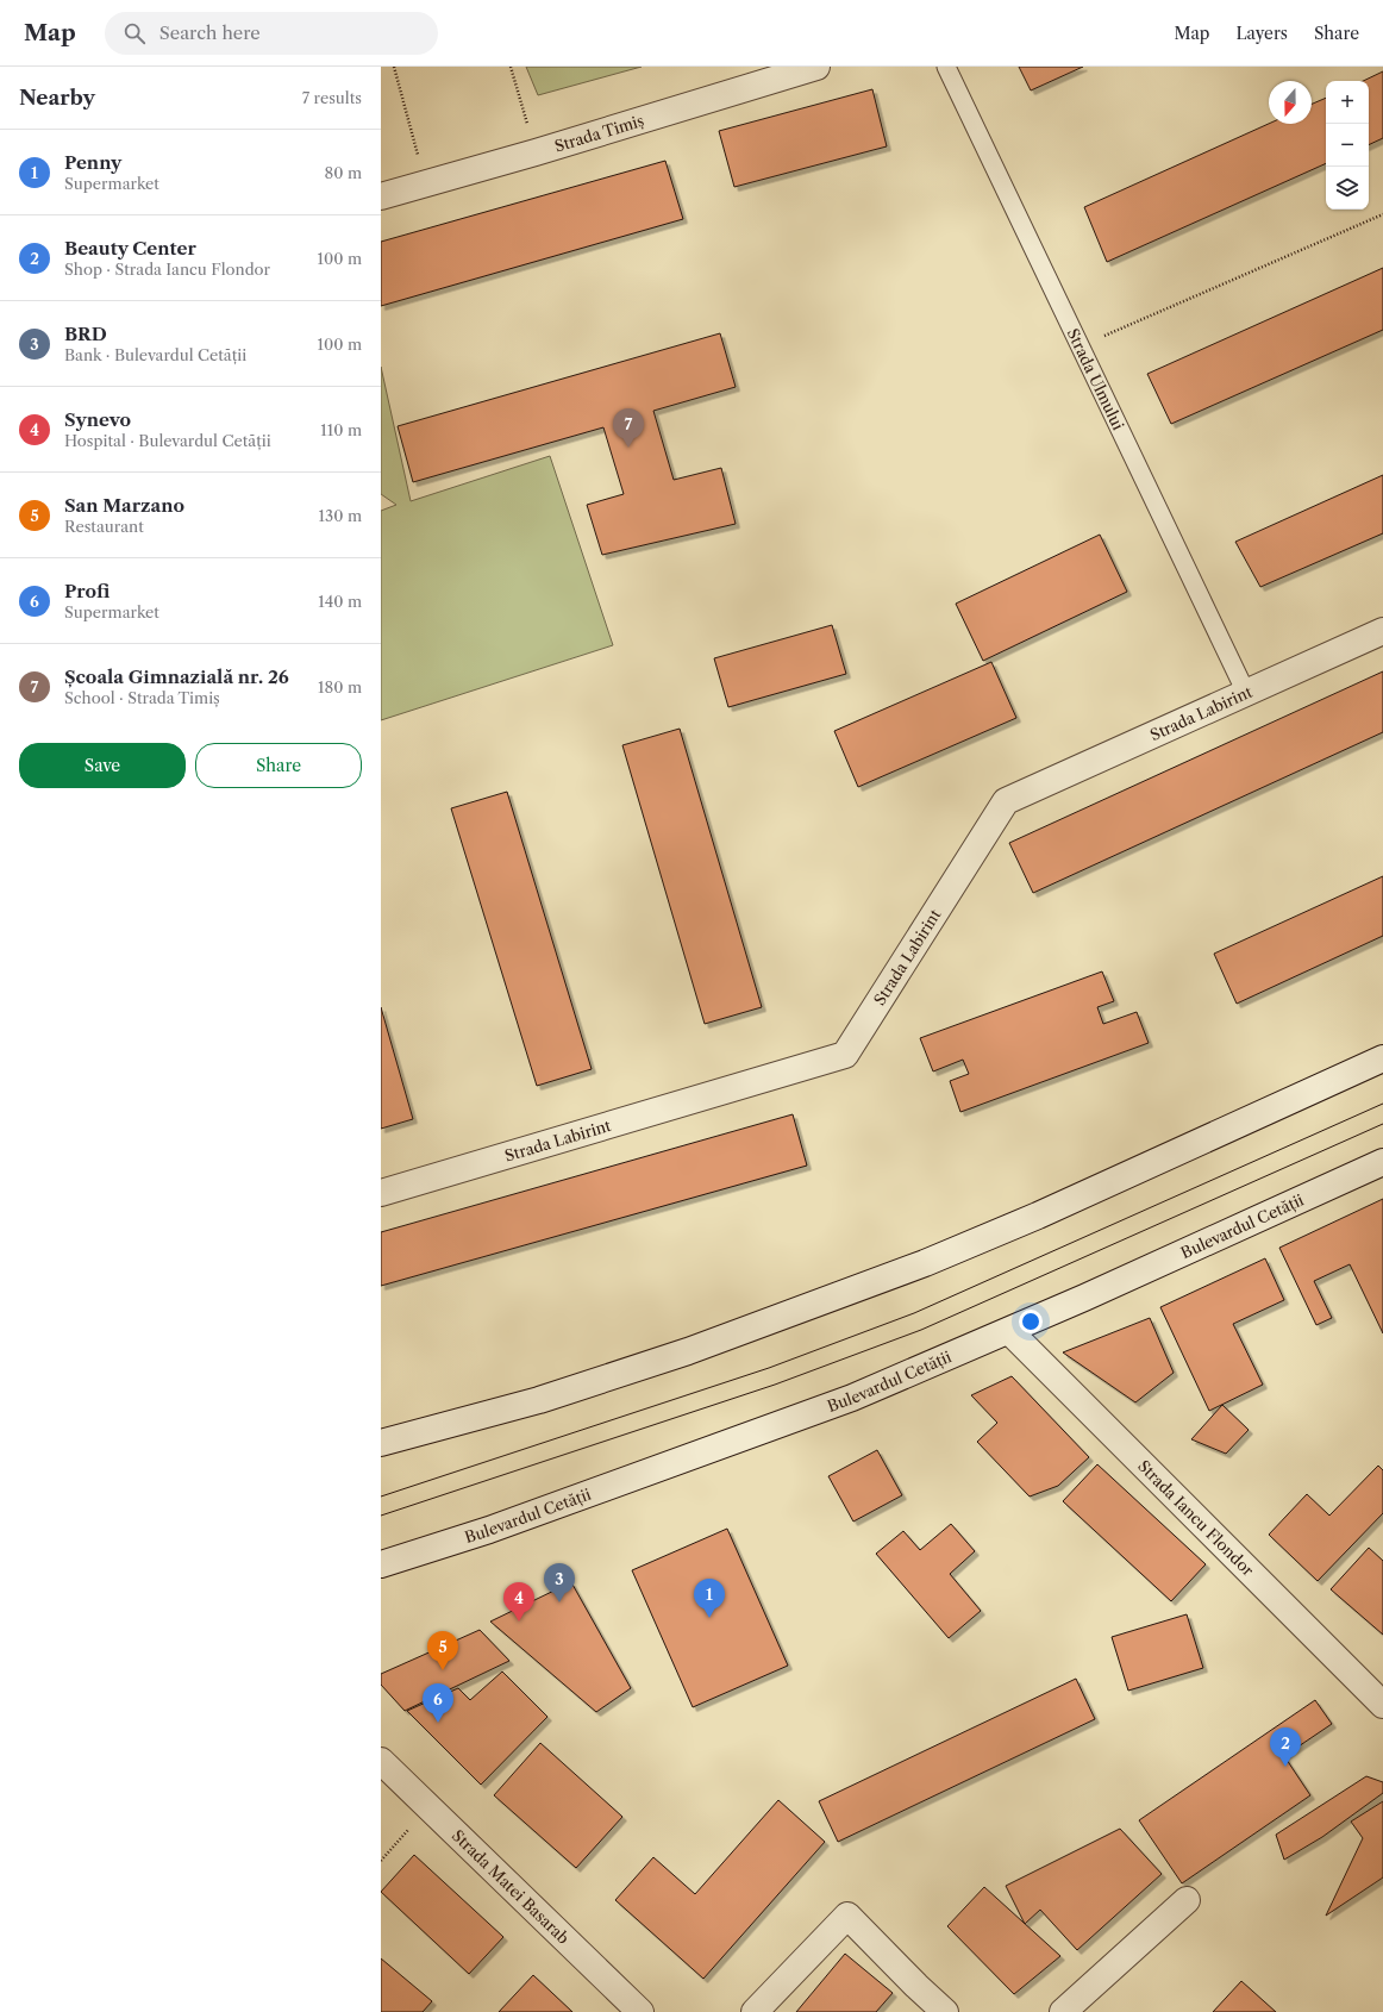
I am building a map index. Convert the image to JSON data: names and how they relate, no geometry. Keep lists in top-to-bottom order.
{
  "streets": {
    "street": [
      "Strada Timiș",
      "Strada Labirint",
      "Bulevardul Cetății",
      "Strada Iancu Flondor",
      "Strada Matei Basarab"
    ],
    "lane": ["Strada Ulmului"]
  },
  "crossings": [
    ["Strada Ulmului", "Strada Labirint"],
    ["Bulevardul Cetății", "Strada Iancu Flondor"]
  ],
  "north": "bottom",
  "page": {
    "header": "Map",
    "search": "Search here",
    "nav": ["Map", "Layers", "Share"],
    "heading": ["Nearby", "7 results"],
    "map_buttons": ["+", "−"],
    "list": [
      {
        "mark": "1",
        "name": "Penny",
        "note": "Supermarket",
        "value": "80 m"
      },
      {
        "mark": "2",
        "name": "Beauty Center",
        "note": "Shop · Strada Iancu Flondor",
        "value": "100 m"
      },
      {
        "mark": "3",
        "name": "BRD",
        "note": "Bank · Bulevardul Cetății",
        "value": "100 m"
      },
      {
        "mark": "4",
        "name": "Synevo",
        "note": "Hospital · Bulevardul Cetății",
        "value": "110 m"
      },
      {
        "mark": "5",
        "name": "San Marzano",
        "note": "Restaurant",
        "value": "130 m"
      },
      {
        "mark": "6",
        "name": "Profi",
        "note": "Supermarket",
        "value": "140 m"
      },
      {
        "mark": "7",
        "name": "Școala Gimnazială nr. 26",
        "note": "School · Strada Timiș",
        "value": "180 m"
      }
    ],
    "pins": [
      "7",
      "3",
      "1",
      "4",
      "5",
      "6",
      "2"
    ],
    "buttons": ["Save", "Share"]
  }
}
